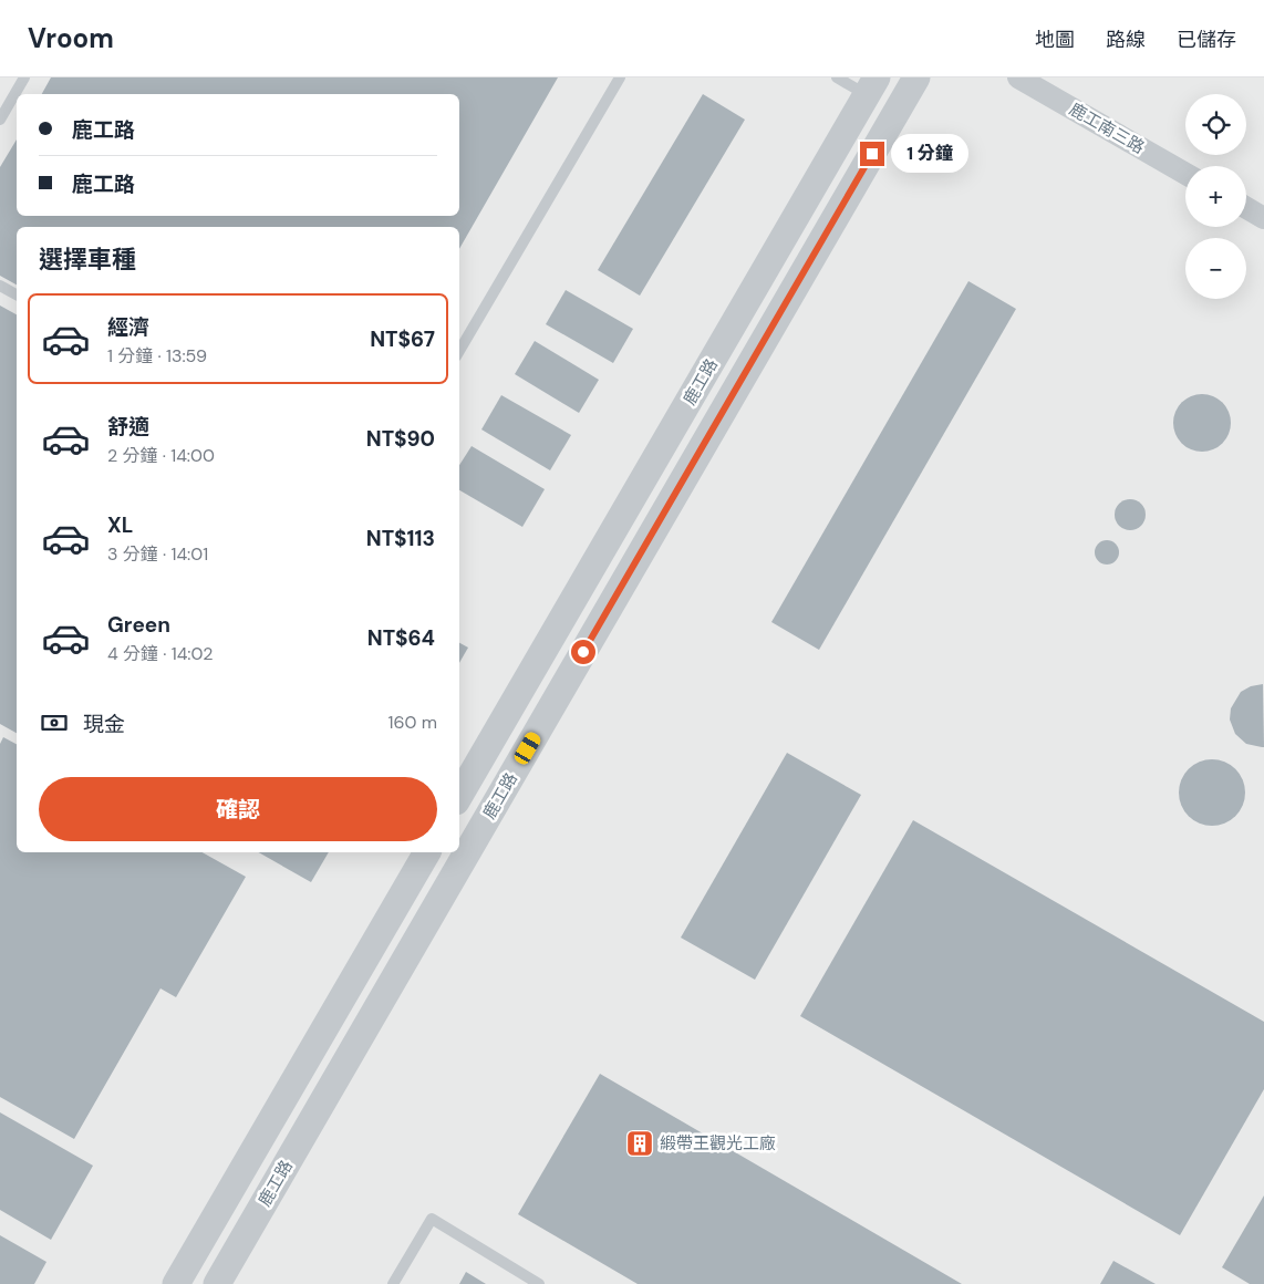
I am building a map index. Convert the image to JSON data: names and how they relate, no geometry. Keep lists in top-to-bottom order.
{
  "streets": {
    "street": ["鹿工南三路", "鹿工路"]
  },
  "places": {
    "building": ["緞帶王觀光工廠"]
  },
  "page": {
    "header": "Vroom",
    "nav": ["地圖", "路線", "已儲存"],
    "map_buttons": ["+", "−"],
    "banner": ["鹿工路", "鹿工路"],
    "bubble": "1 分鐘",
    "heading": "選擇車種",
    "list": [
      {
        "name": "經濟",
        "note": "1 分鐘 · 13:59",
        "value": "NT$67"
      },
      {
        "name": "舒適",
        "note": "2 分鐘 · 14:00",
        "value": "NT$90"
      },
      {
        "name": "XL",
        "note": "3 分鐘 · 14:01",
        "value": "NT$113"
      },
      {
        "name": "Green",
        "note": "4 分鐘 · 14:02",
        "value": "NT$64"
      }
    ],
    "pay": ["現金", "160 m"],
    "buttons": "確認"
  }
}
